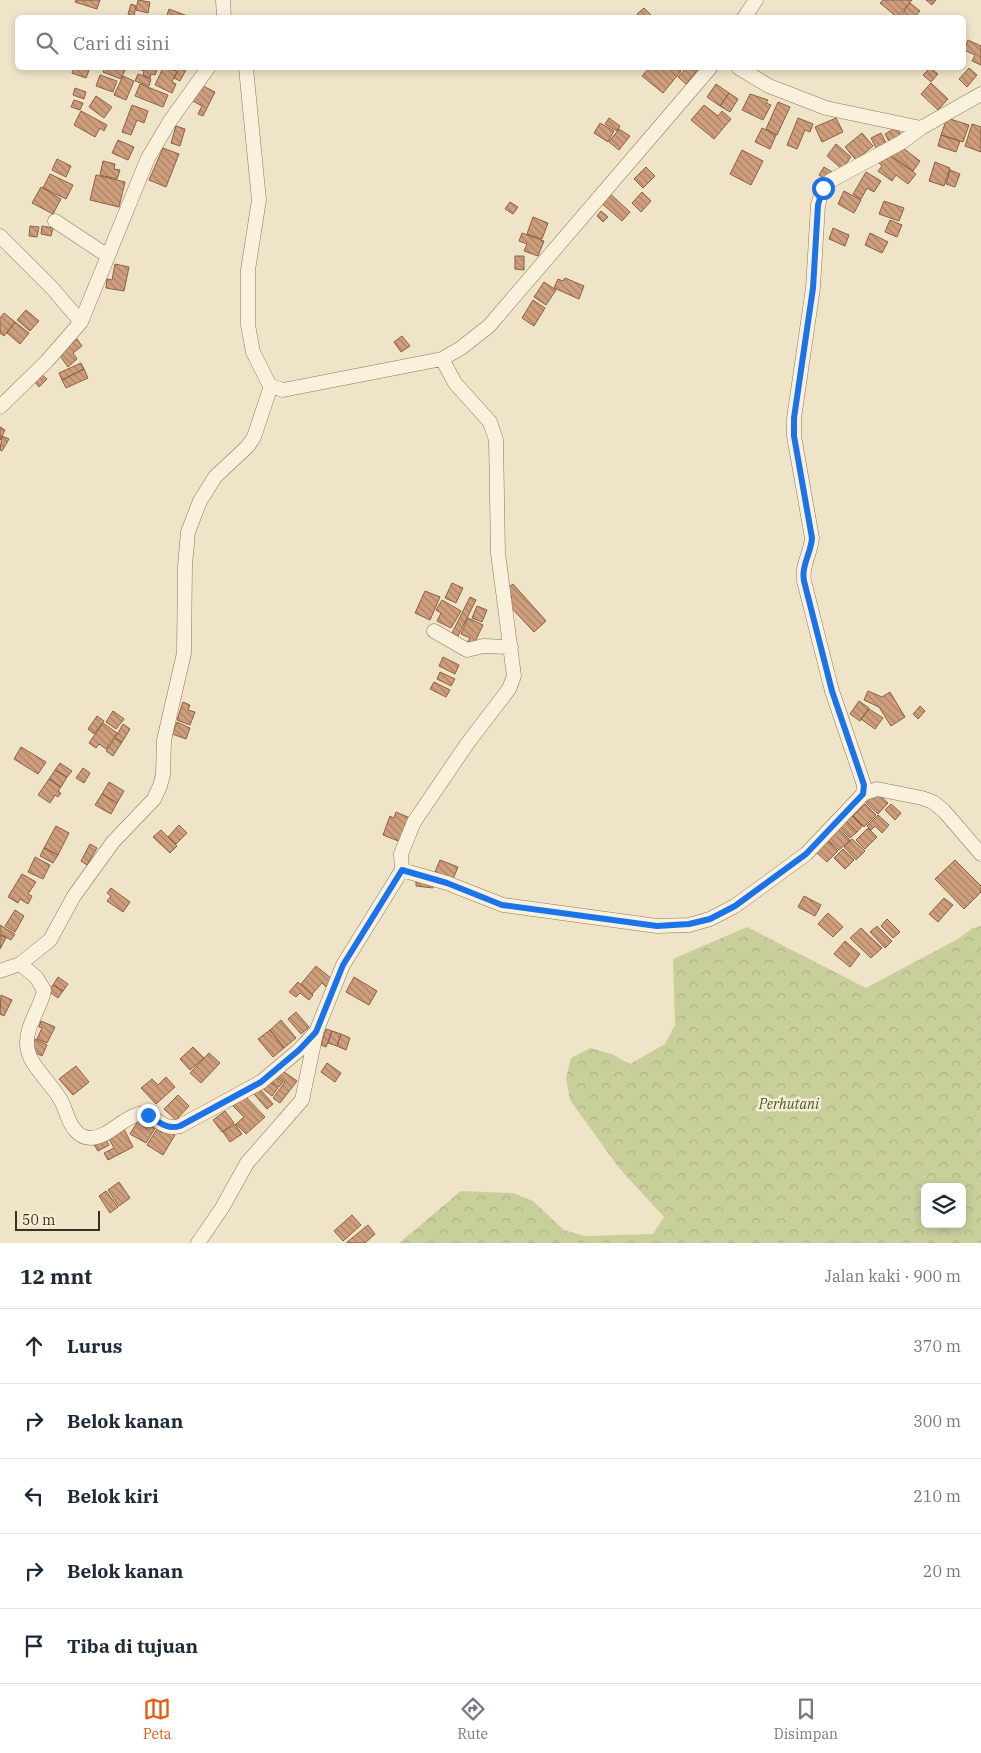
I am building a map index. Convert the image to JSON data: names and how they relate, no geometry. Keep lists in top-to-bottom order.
{
  "parks": ["Perhutani"],
  "scale_bar": "50 m",
  "page": {
    "search": "Cari di sini",
    "scale": "50 m",
    "heading": ["12 mnt", "Jalan kaki · 900 m"],
    "list": [
      ["Lurus", "370 m"],
      ["Belok kanan", "300 m"],
      ["Belok kiri", "210 m"],
      ["Belok kanan", "20 m"],
      "Tiba di tujuan"
    ],
    "nav": ["Peta", "Rute", "Disimpan"]
  }
}
